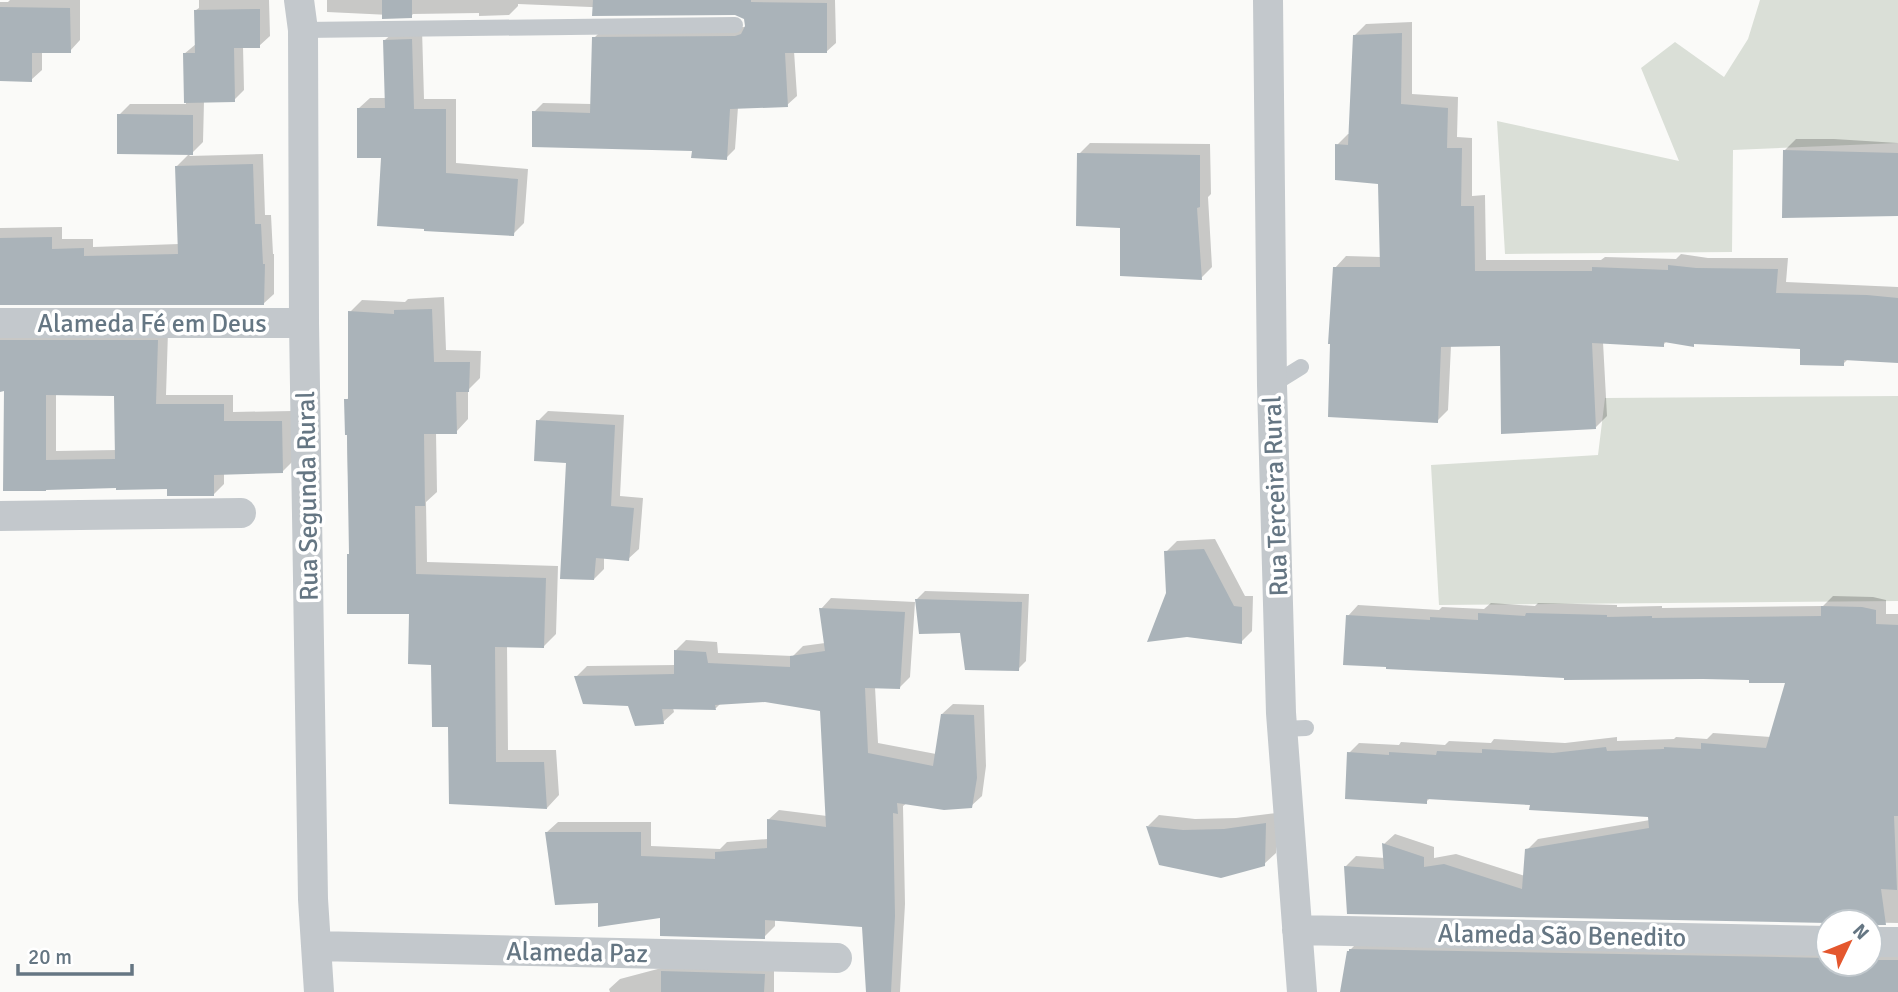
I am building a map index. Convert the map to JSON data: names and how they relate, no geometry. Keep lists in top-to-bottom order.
{
  "streets": {
    "street": [
      "Alameda Fé em Deus",
      "Rua Segunda Rural",
      "Rua Terceira Rural",
      "Alameda São Benedito",
      "Alameda Paz"
    ]
  },
  "crossings": [
    ["Alameda Fé em Deus", "Rua Segunda Rural"],
    ["Rua Segunda Rural", "Alameda Paz"],
    ["Rua Terceira Rural", "Alameda São Benedito"]
  ],
  "scale_bar": "20 m",
  "north": "top right"
}
